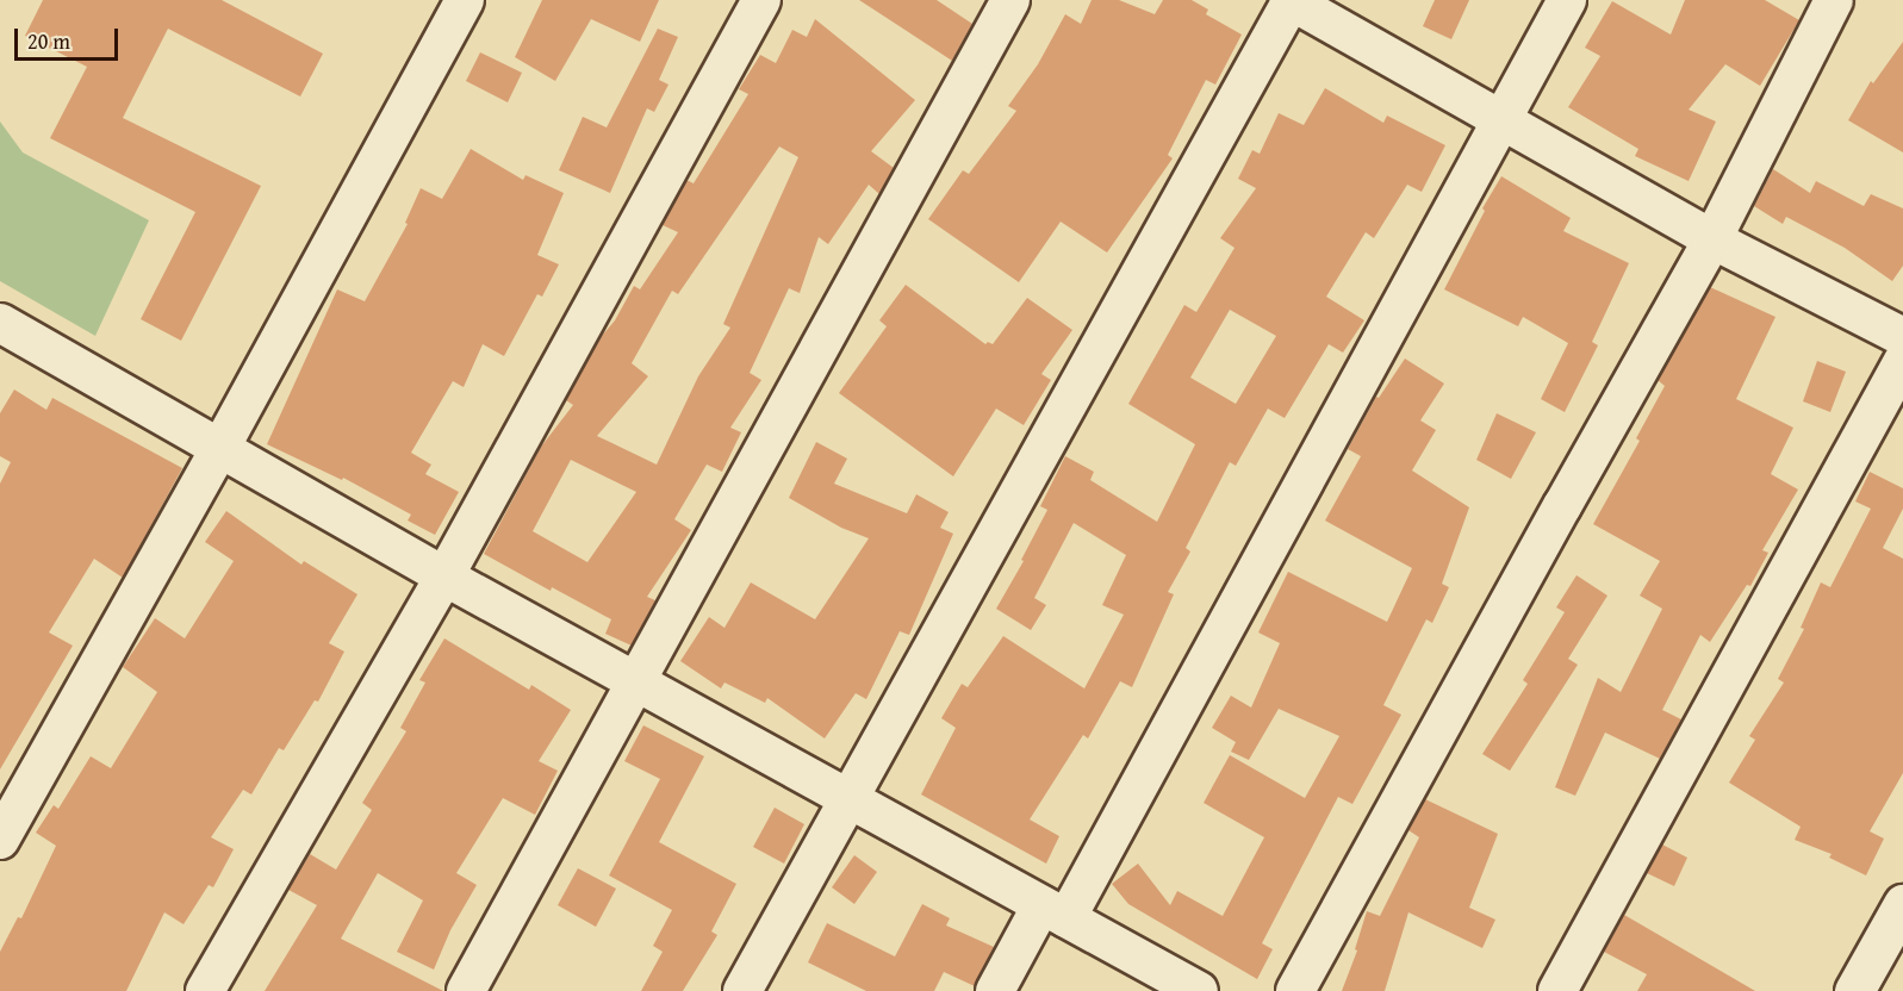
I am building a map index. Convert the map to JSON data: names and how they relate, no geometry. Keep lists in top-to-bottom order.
{
  "scale_bar": "20 m"
}
